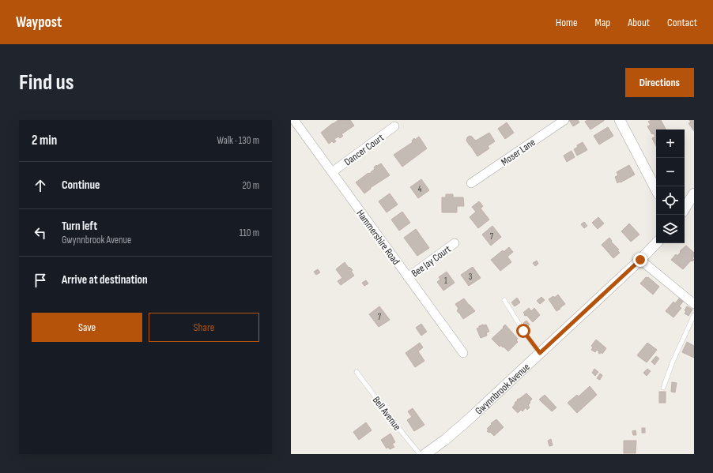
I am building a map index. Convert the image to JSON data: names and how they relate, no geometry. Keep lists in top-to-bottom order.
{
  "streets": {
    "street": [
      "Dancer Court",
      "Moser Lane",
      "Hammershire Road",
      "Bee Jay Court",
      "Gwynnbrook Avenue"
    ],
    "lane": ["Bell Avenue"]
  },
  "crossings": [
    ["Dancer Court", "Hammershire Road"],
    ["Hammershire Road", "Bee Jay Court"]
  ],
  "house_numbers": [
    "4",
    "7",
    "3",
    "1",
    "7"
  ],
  "page": {
    "header": "Waypost",
    "nav": [
      "Home",
      "Map",
      "About",
      "Contact"
    ],
    "buttons": [
      "Directions",
      ["Save", "Share"]
    ],
    "title": "Find us",
    "heading": ["2 min", "Walk · 130 m"],
    "map_buttons": ["+", "−"],
    "list": [
      ["Continue", "20 m"],
      ["Turn left", "Gwynnbrook Avenue", "110 m"],
      "Arrive at destination"
    ]
  }
}
